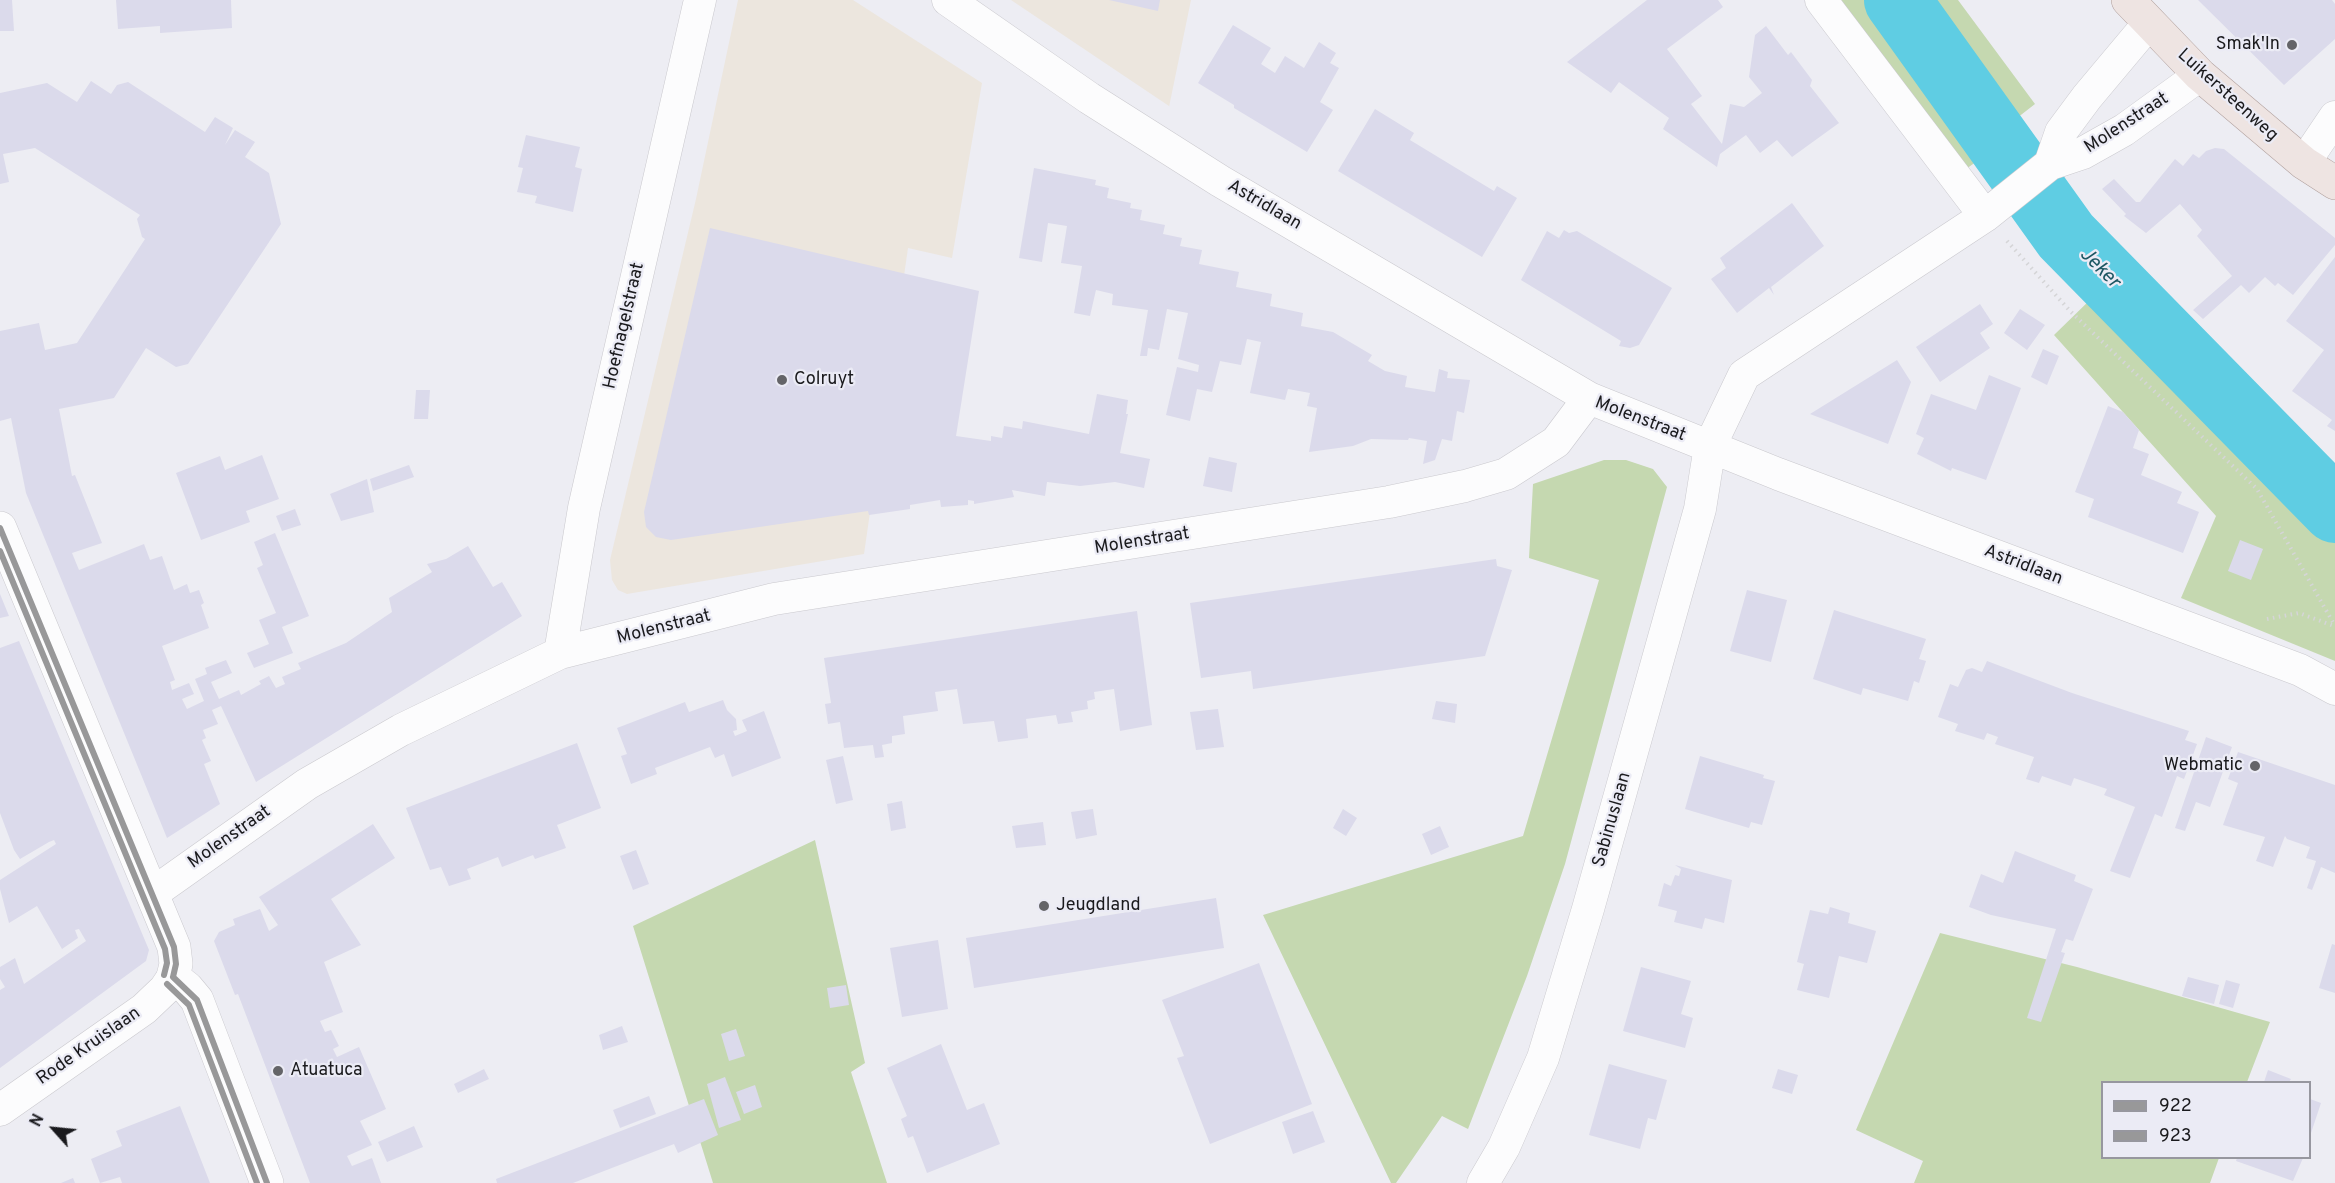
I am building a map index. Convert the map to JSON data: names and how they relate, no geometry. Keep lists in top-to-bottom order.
{
  "streets": {
    "main road": ["Luikersteenweg"],
    "street": [
      "Molenstraat",
      "Astridlaan",
      "Hoefnagelstraat",
      "Sabinuslaan",
      "Rode Kruislaan"
    ]
  },
  "crossings": [
    ["Luikersteenweg", "Molenstraat"],
    ["Molenstraat", "Astridlaan"],
    ["Molenstraat", "Hoefnagelstraat"],
    ["Molenstraat", "Sabinuslaan"],
    ["Astridlaan", "Sabinuslaan"]
  ],
  "water": ["Jeker"],
  "places": [
    "Smak'In",
    "Colruyt",
    "Webmatic",
    "Jeugdland",
    "Atuatuca"
  ],
  "lines": ["transit line 922", "transit line 923"],
  "legend": ["922", "923"],
  "north": "top left"
}
